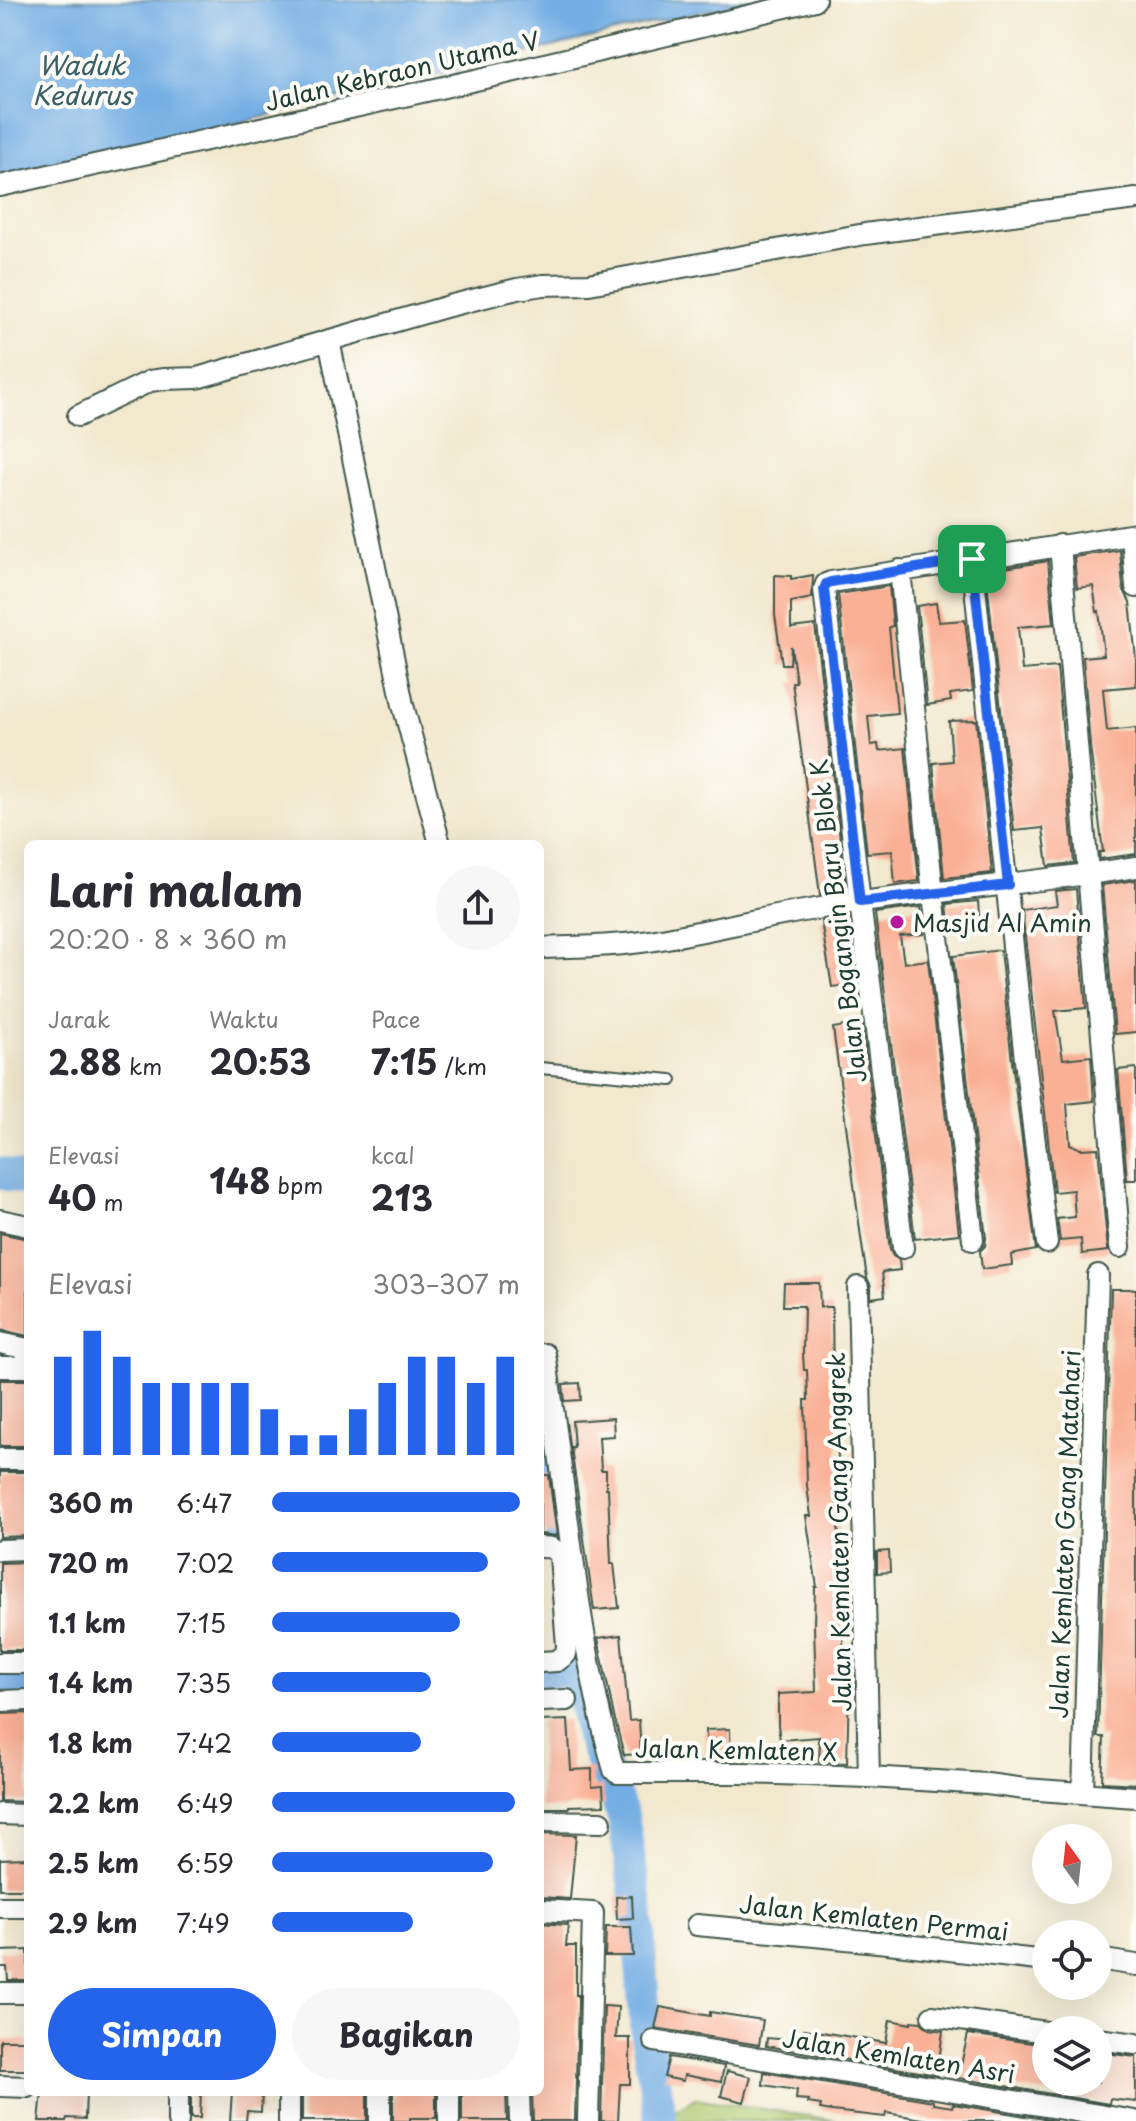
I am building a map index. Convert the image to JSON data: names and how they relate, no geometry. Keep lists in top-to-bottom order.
{
  "streets": {
    "street": [
      "Jalan Kebraon Utama V",
      "Jalan Bogangin Baru Blok K",
      "Jalan Kemlaten Gang Anggrek",
      "Jalan Kemlaten Gang Matahari",
      "Jalan Kemlaten X",
      "Jalan Kemlaten Permai",
      "Jalan Kemlaten Asri"
    ]
  },
  "crossings": [
    ["Jalan Kemlaten Gang Anggrek", "Jalan Kemlaten X"],
    ["Jalan Kemlaten Gang Matahari", "Jalan Kemlaten X"]
  ],
  "water": ["Waduk Kedurus"],
  "places": ["Masjid Al Amin"],
  "north": "top",
  "page": {
    "heading": ["Lari malam", "20:20 · 8 × 360 m"],
    "stats": [
      ["Jarak", "2.88 km"],
      ["Waktu", "20:53"],
      ["Pace", "7:15 /km"],
      ["Elevasi", "40 m"],
      ["148 bpm"],
      ["kcal", "213"]
    ],
    "chart": ["Elevasi", "303–307 m"],
    "list": [
      {
        "name": "360 m",
        "note": "6:47"
      },
      {
        "name": "720 m",
        "note": "7:02"
      },
      {
        "name": "1.1 km",
        "note": "7:15"
      },
      {
        "name": "1.4 km",
        "note": "7:35"
      },
      {
        "name": "1.8 km",
        "note": "7:42"
      },
      {
        "name": "2.2 km",
        "note": "6:49"
      },
      {
        "name": "2.5 km",
        "note": "6:59"
      },
      {
        "name": "2.9 km",
        "note": "7:49"
      }
    ],
    "buttons": ["Simpan", "Bagikan"]
  }
}
